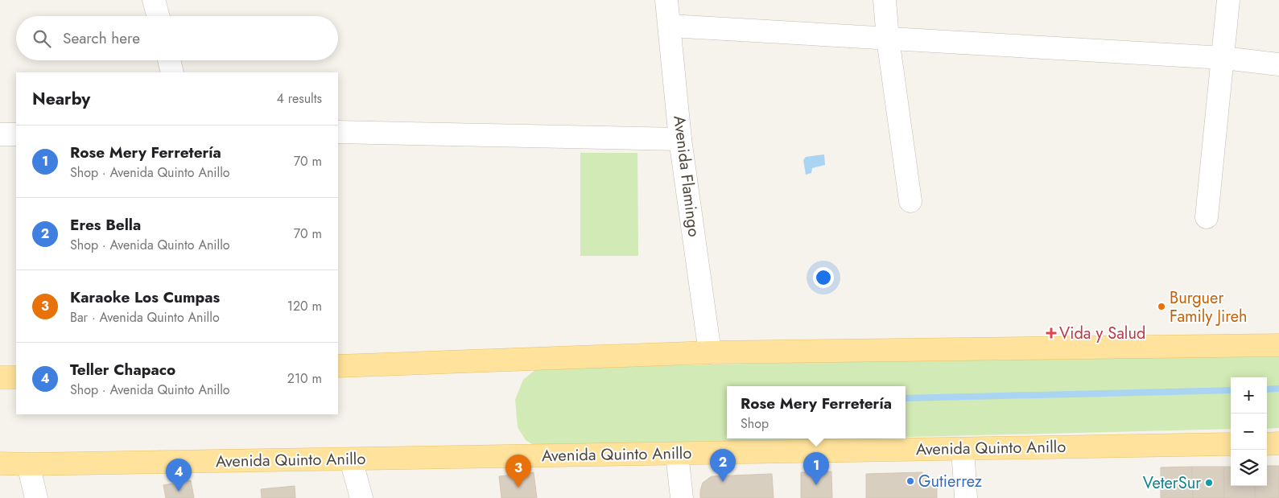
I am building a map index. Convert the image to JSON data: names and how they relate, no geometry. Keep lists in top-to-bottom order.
{
  "streets": {
    "main road": ["Avenida Quinto Anillo"],
    "street": ["Avenida Flamingo"]
  },
  "places": {
    "other": ["Burguer Family Jireh", "Gutierrez", "VeterSur"],
    "health": ["Vida y Salud"]
  },
  "page": {
    "search": "Search here",
    "heading": ["Nearby", "4 results"],
    "list": [
      {
        "mark": "1",
        "name": "Rose Mery Ferretería",
        "note": "Shop · Avenida Quinto Anillo",
        "value": "70 m"
      },
      {
        "mark": "2",
        "name": "Eres Bella",
        "note": "Shop · Avenida Quinto Anillo",
        "value": "70 m"
      },
      {
        "mark": "3",
        "name": "Karaoke Los Cumpas",
        "note": "Bar · Avenida Quinto Anillo",
        "value": "120 m"
      },
      {
        "mark": "4",
        "name": "Teller Chapaco",
        "note": "Shop · Avenida Quinto Anillo",
        "value": "210 m"
      }
    ],
    "map_buttons": ["+", "−"],
    "popup": ["Rose Mery Ferretería", "Shop"],
    "pins": [
      "2",
      "1",
      "3",
      "4"
    ]
  }
}
